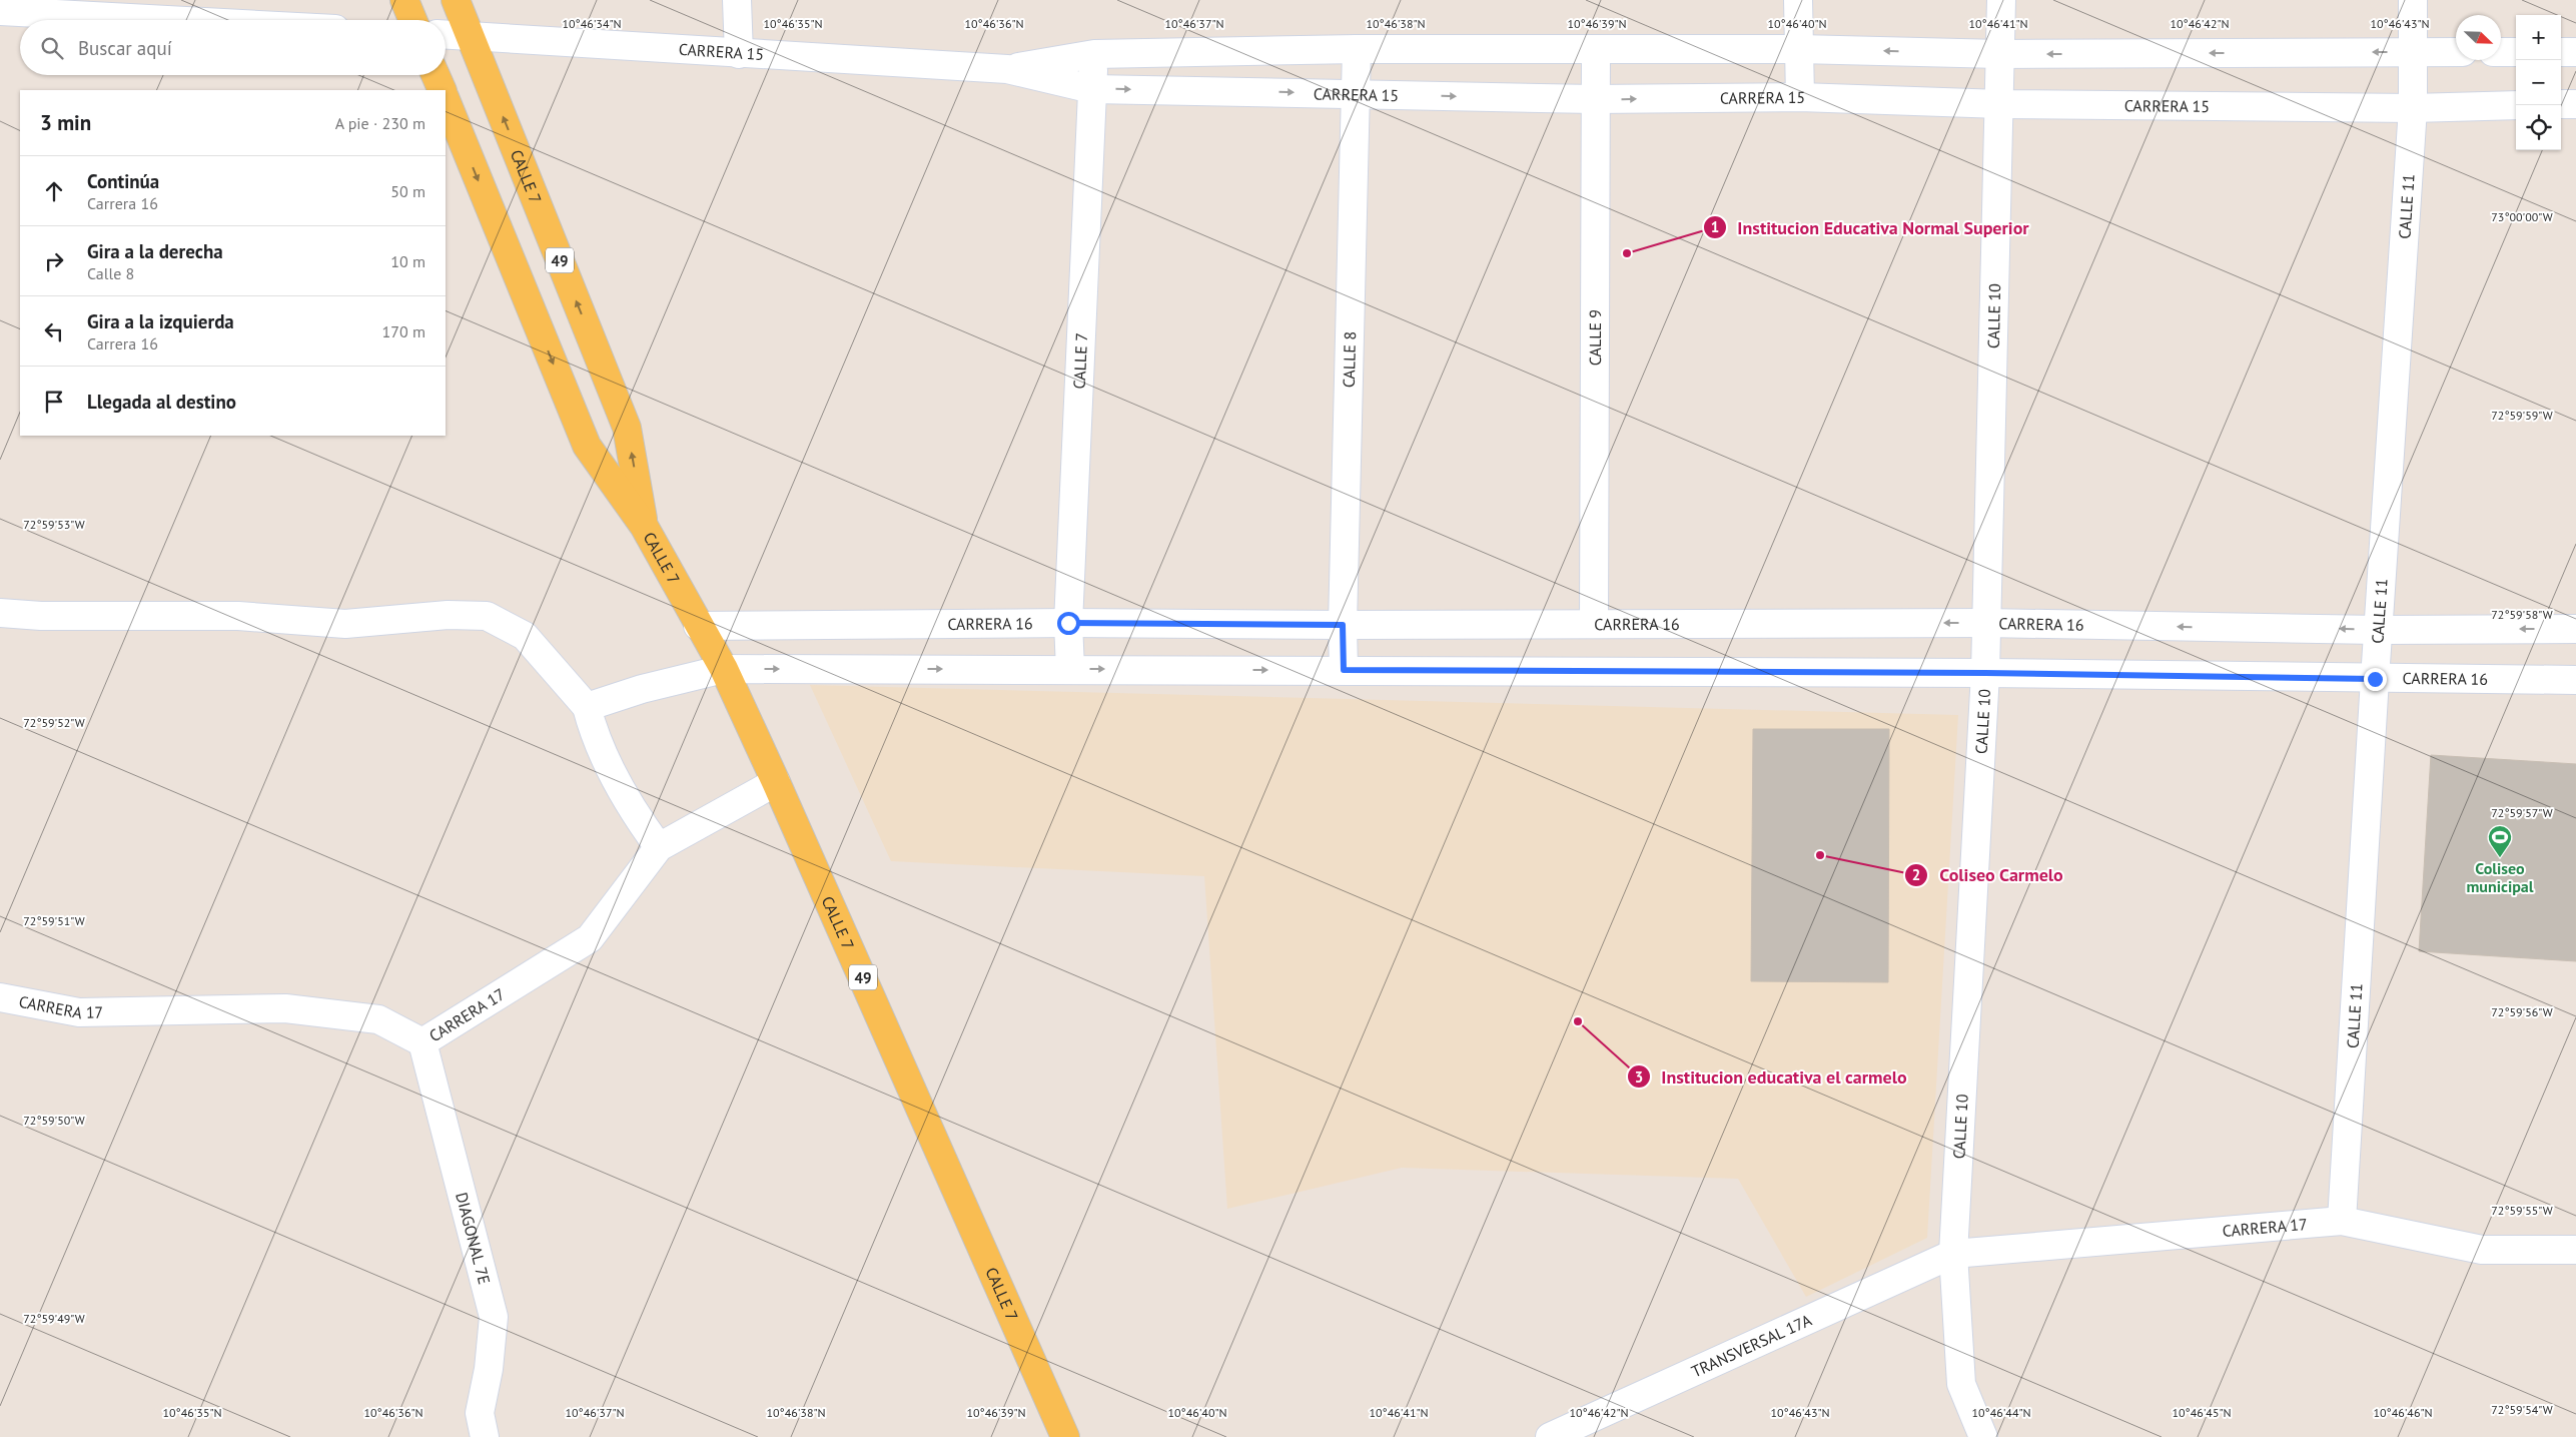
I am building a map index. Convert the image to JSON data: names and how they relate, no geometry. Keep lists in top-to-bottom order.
{
  "streets": {
    "main road": ["CALLE 7", "49"],
    "street": [
      "CARRERA 15",
      "CALLE 11",
      "CALLE 10",
      "CALLE 9",
      "CALLE 8",
      "CARRERA 16",
      "CARRERA 17",
      "DIAGONAL 7E",
      "TRANSVERSAL 17A"
    ]
  },
  "crossings": [
    ["CARRERA 15", "CALLE 7"],
    ["CARRERA 15", "CALLE 11"],
    ["CARRERA 15", "CALLE 10"],
    ["CARRERA 15", "CALLE 9"],
    ["CARRERA 15", "CALLE 8"],
    ["CALLE 7", "CARRERA 16"],
    ["CALLE 7", "CARRERA 17"],
    ["CALLE 11", "CARRERA 16"],
    ["CALLE 11", "CARRERA 17"],
    ["CALLE 10", "CARRERA 16"],
    ["CALLE 10", "CARRERA 17"],
    ["CALLE 10", "TRANSVERSAL 17A"],
    ["CALLE 9", "CARRERA 16"],
    ["CALLE 8", "CARRERA 16"],
    ["CARRERA 17", "DIAGONAL 7E"],
    ["CARRERA 17", "TRANSVERSAL 17A"]
  ],
  "places": {
    "other": ["Institucion Educativa Normal Superior", "Coliseo Carmelo", "Institucion educativa el carmelo"],
    "sports": ["Coliseo municipal"]
  },
  "north": "bottom right",
  "page": {
    "map_buttons": ["+", "−"],
    "search": "Buscar aquí",
    "heading": ["3 min", "A pie · 230 m"],
    "list": [
      ["Continúa", "Carrera 16", "50 m"],
      ["Gira a la derecha", "Calle 8", "10 m"],
      ["Gira a la izquierda", "Carrera 16", "170 m"],
      "Llegada al destino"
    ]
  },
  "coordinates": [
    "10°46'34\"N",
    "10°46'35\"N",
    "10°46'36\"N",
    "10°46'37\"N",
    "10°46'38\"N",
    "10°46'39\"N",
    "10°46'40\"N",
    "10°46'41\"N",
    "10°46'42\"N",
    "10°46'43\"N",
    "73°00'00\"W",
    "72°59'59\"W",
    "72°59'53\"W",
    "72°59'58\"W",
    "72°59'52\"W",
    "72°59'57\"W",
    "72°59'51\"W",
    "72°59'56\"W",
    "72°59'50\"W",
    "72°59'55\"W",
    "72°59'49\"W",
    "72°59'54\"W",
    "10°46'44\"N",
    "10°46'45\"N",
    "10°46'46\"N"
  ]
}
